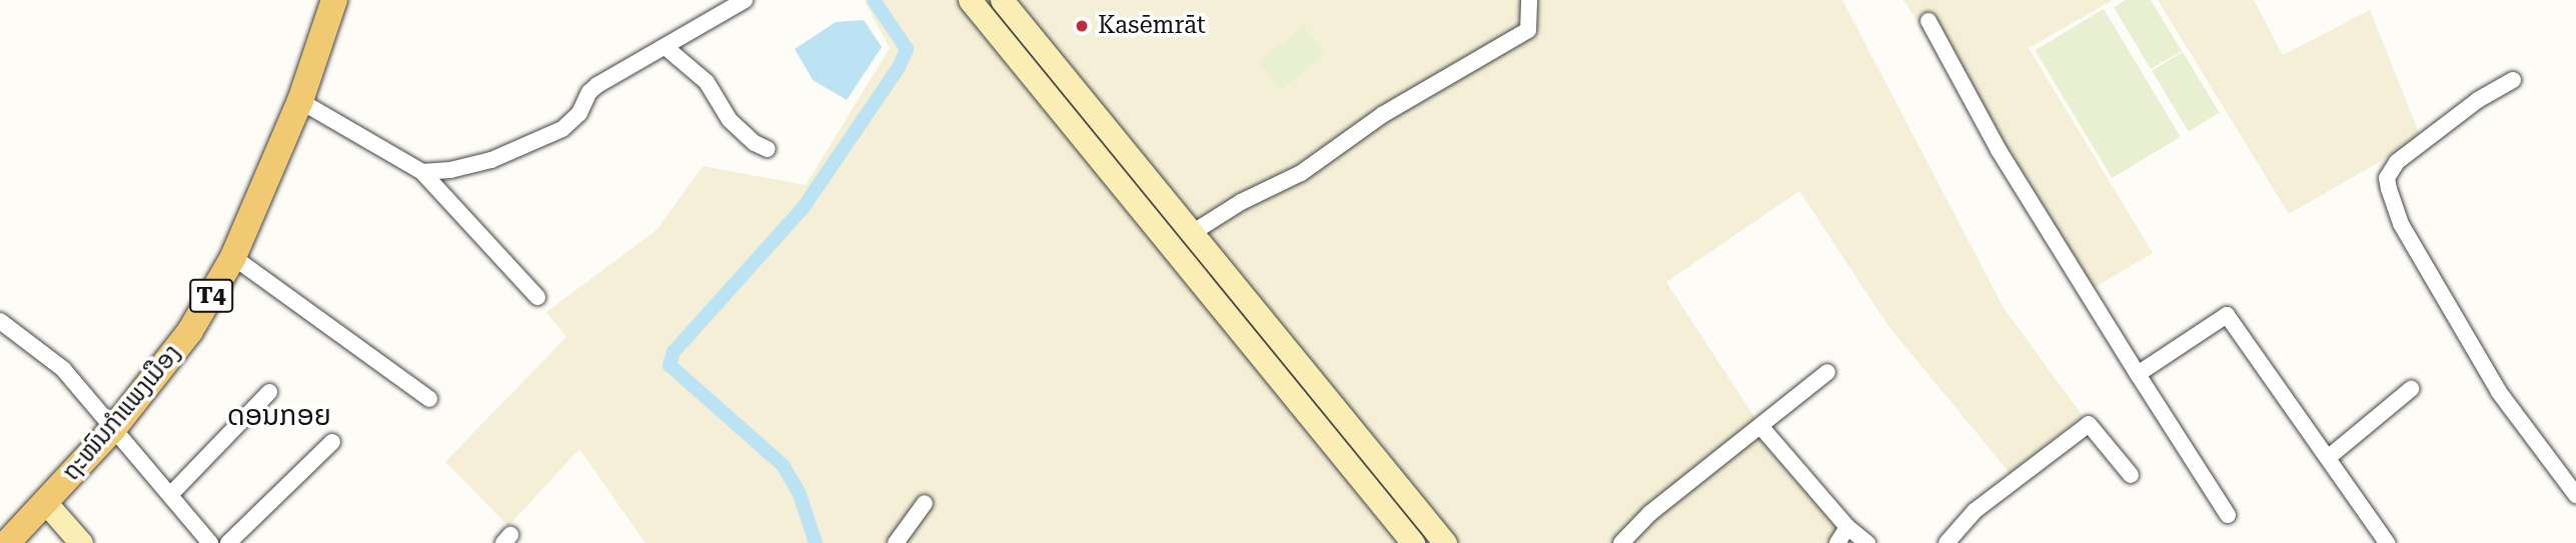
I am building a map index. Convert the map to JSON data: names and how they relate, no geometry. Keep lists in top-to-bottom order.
{
  "streets": {
    "main road": ["T4", "ຖະໜົນກຳແພງເມືອງ"]
  },
  "districts": ["ດອນກອຍ"],
  "places": ["Kasēmrāt"]
}
